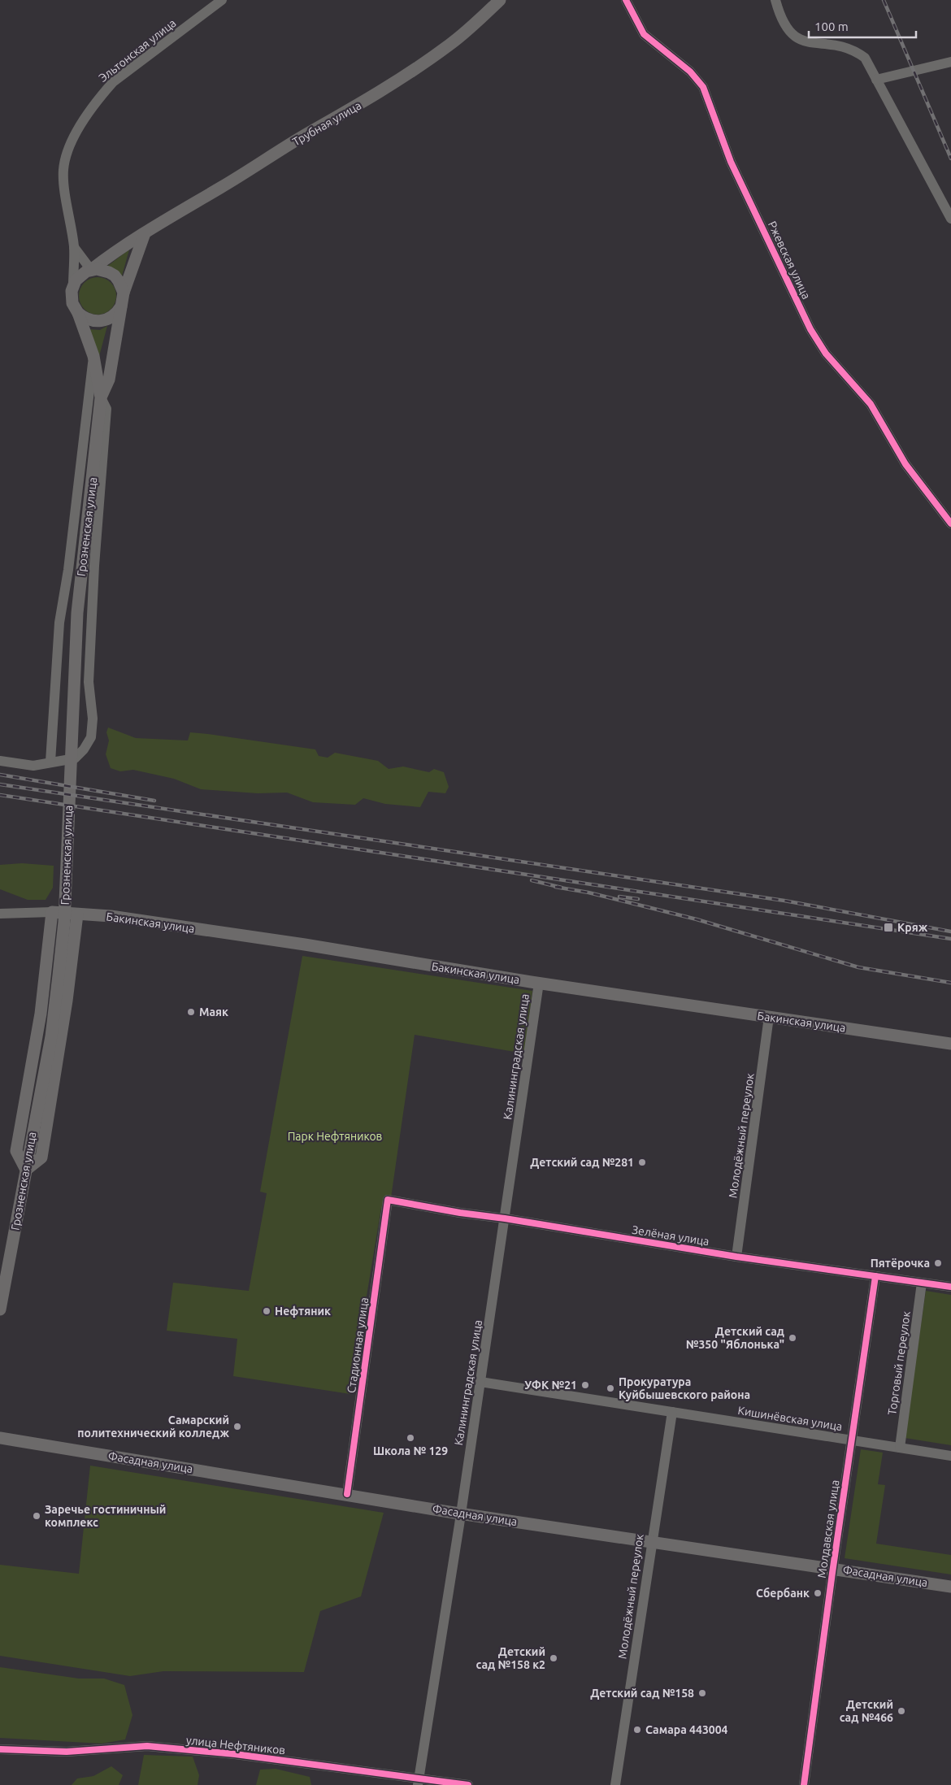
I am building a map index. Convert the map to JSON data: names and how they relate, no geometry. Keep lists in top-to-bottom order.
{
  "streets": {
    "main road": [
      "Трубная улица",
      "Грозненская улица",
      "Бакинская улица",
      "Фасадная улица"
    ],
    "street": [
      "Эльтонская улица",
      "Ржевская улица",
      "Калининградская улица",
      "Молодёжный переулок",
      "Зелёная улица",
      "Стадионная улица",
      "Торговый переулок",
      "Кишинёвская улица",
      "Молдавская улица",
      "улица Нефтяников"
    ]
  },
  "crossings": [
    ["Эльтонская улица", "Трубная улица"],
    ["Бакинская улица", "Калининградская улица"],
    ["Бакинская улица", "Молодёжный переулок"],
    ["Калининградская улица", "Зелёная улица"],
    ["Калининградская улица", "Кишинёвская улица"],
    ["Калининградская улица", "Фасадная улица"],
    ["Калининградская улица", "улица Нефтяников"],
    ["Молодёжный переулок", "Зелёная улица"],
    ["Молодёжный переулок", "Кишинёвская улица"],
    ["Молодёжный переулок", "Фасадная улица"],
    ["Зелёная улица", "Стадионная улица"],
    ["Зелёная улица", "Торговый переулок"],
    ["Зелёная улица", "Молдавская улица"],
    ["Стадионная улица", "Фасадная улица"],
    ["Торговый переулок", "Кишинёвская улица"],
    ["Кишинёвская улица", "Молдавская улица"],
    ["Фасадная улица", "Молдавская улица"]
  ],
  "parks": ["Парк Нефтяников"],
  "places": {
    "transit": ["Кряж"],
    "other": [
      "Маяк",
      "Детский сад №281",
      "Пятёрочка",
      "Нефтяник",
      "Детский сад №350 \"Яблонька\"",
      "УФК №21",
      "Прокуратура Куйбышевского района",
      "Самарский политехнический колледж",
      "Школа № 129",
      "Заречье гостиничный комплекс",
      "Сбербанк",
      "Детский сад №158 к2",
      "Детский сад №158",
      "Детский сад №466",
      "Самара 443004"
    ]
  },
  "scale_bar": "100 m"
}
